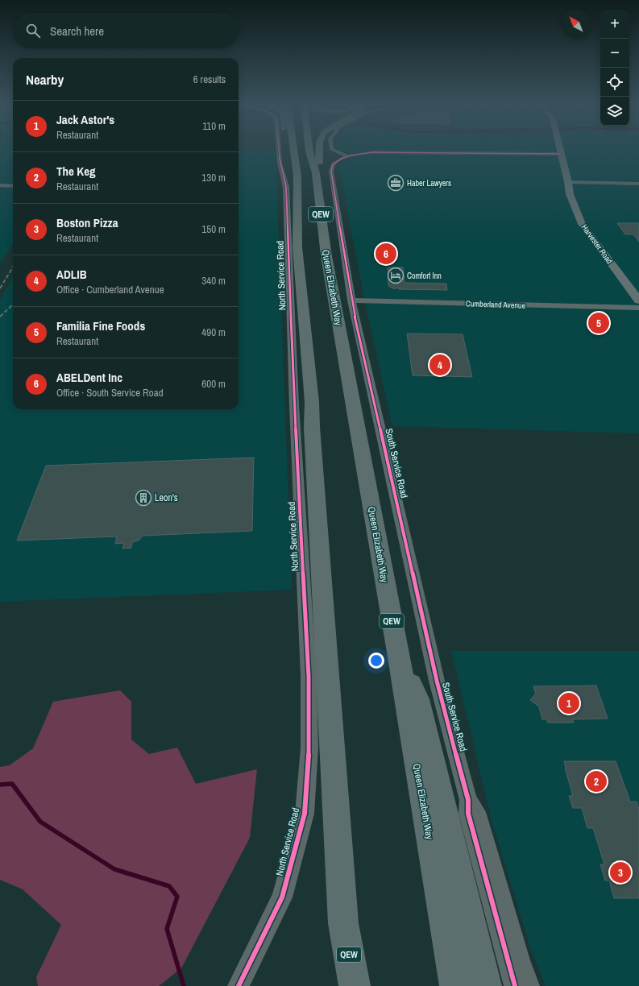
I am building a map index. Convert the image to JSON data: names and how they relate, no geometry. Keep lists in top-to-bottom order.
{
  "streets": {
    "highway": ["QEW", "Queen Elizabeth Way"],
    "main road": ["Harvester Road"],
    "street": ["North Service Road", "Cumberland Avenue", "South Service Road"]
  },
  "crossings": [
    ["Harvester Road", "South Service Road"],
    ["Cumberland Avenue", "South Service Road"]
  ],
  "places": {
    "office": ["Haber Lawyers"],
    "hotel": ["Comfort Inn"],
    "building": ["Leon's"]
  },
  "north": "top left",
  "page": {
    "map_buttons": ["+", "−"],
    "search": "Search here",
    "heading": ["Nearby", "6 results"],
    "list": [
      {
        "mark": "1",
        "name": "Jack Astor's",
        "note": "Restaurant",
        "value": "110 m"
      },
      {
        "mark": "2",
        "name": "The Keg",
        "note": "Restaurant",
        "value": "130 m"
      },
      {
        "mark": "3",
        "name": "Boston Pizza",
        "note": "Restaurant",
        "value": "150 m"
      },
      {
        "mark": "4",
        "name": "ADLIB",
        "note": "Office · Cumberland Avenue",
        "value": "340 m"
      },
      {
        "mark": "5",
        "name": "Familia Fine Foods",
        "note": "Restaurant",
        "value": "490 m"
      },
      {
        "mark": "6",
        "name": "ABELDent Inc",
        "note": "Office · South Service Road",
        "value": "600 m"
      }
    ],
    "pins": [
      "6",
      "5",
      "4",
      "1",
      "2",
      "3"
    ]
  }
}
